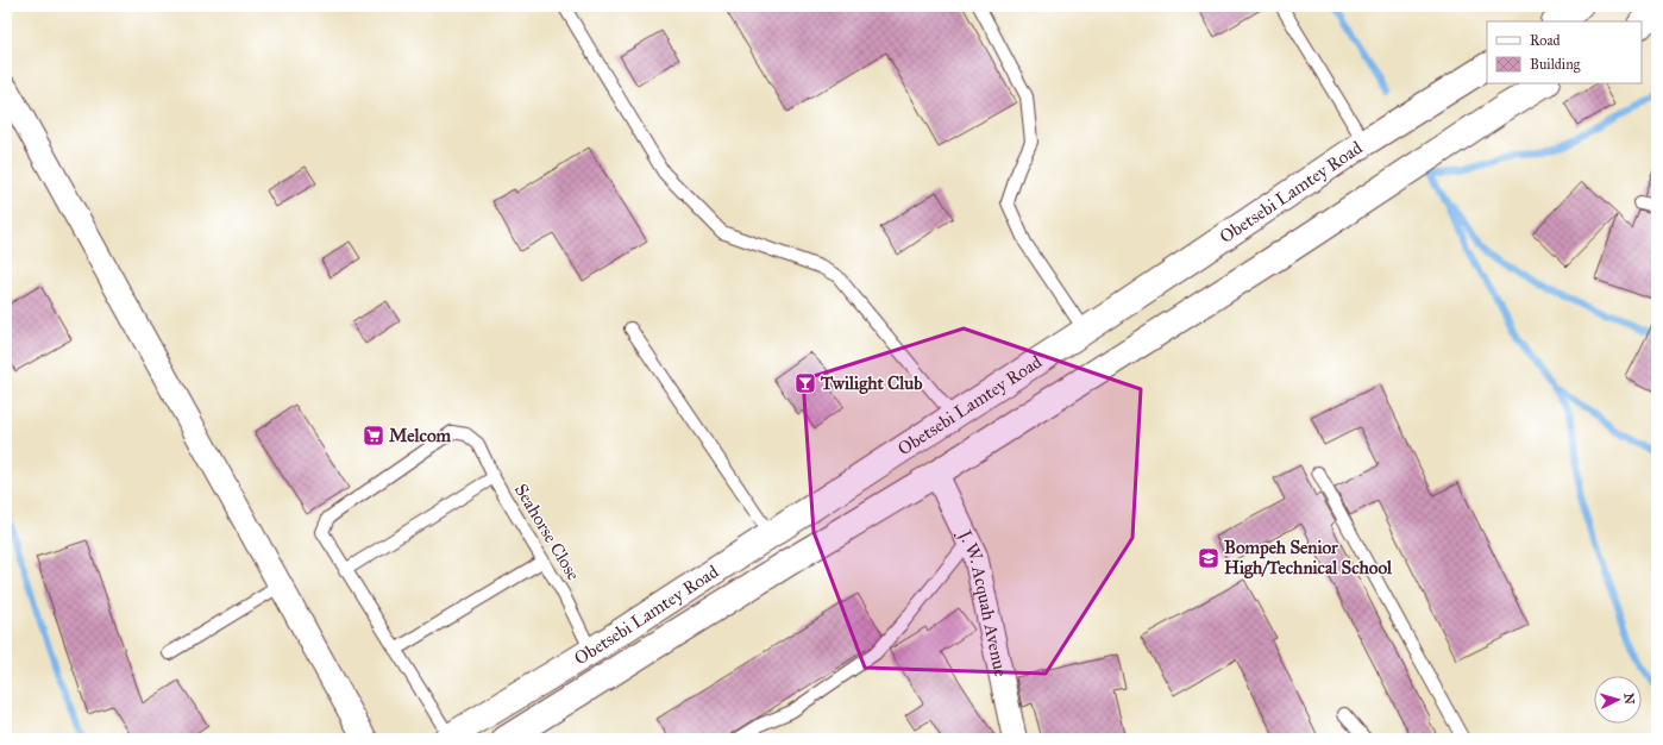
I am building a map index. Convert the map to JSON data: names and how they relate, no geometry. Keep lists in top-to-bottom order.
{
  "streets": {
    "main road": ["Obetsebi Lamtey Road"],
    "street": ["J. W. Acquah Avenue"],
    "lane": ["Seahorse Close"]
  },
  "crossings": [
    ["Obetsebi Lamtey Road", "Seahorse Close"],
    ["Obetsebi Lamtey Road", "J. W. Acquah Avenue"]
  ],
  "places": {
    "bar": ["Twilight Club"],
    "supermarket": ["Melcom"],
    "school or university": ["Bompeh Senior High/Technical School"]
  },
  "legend": ["Road", "Building"],
  "north": "right"
}
